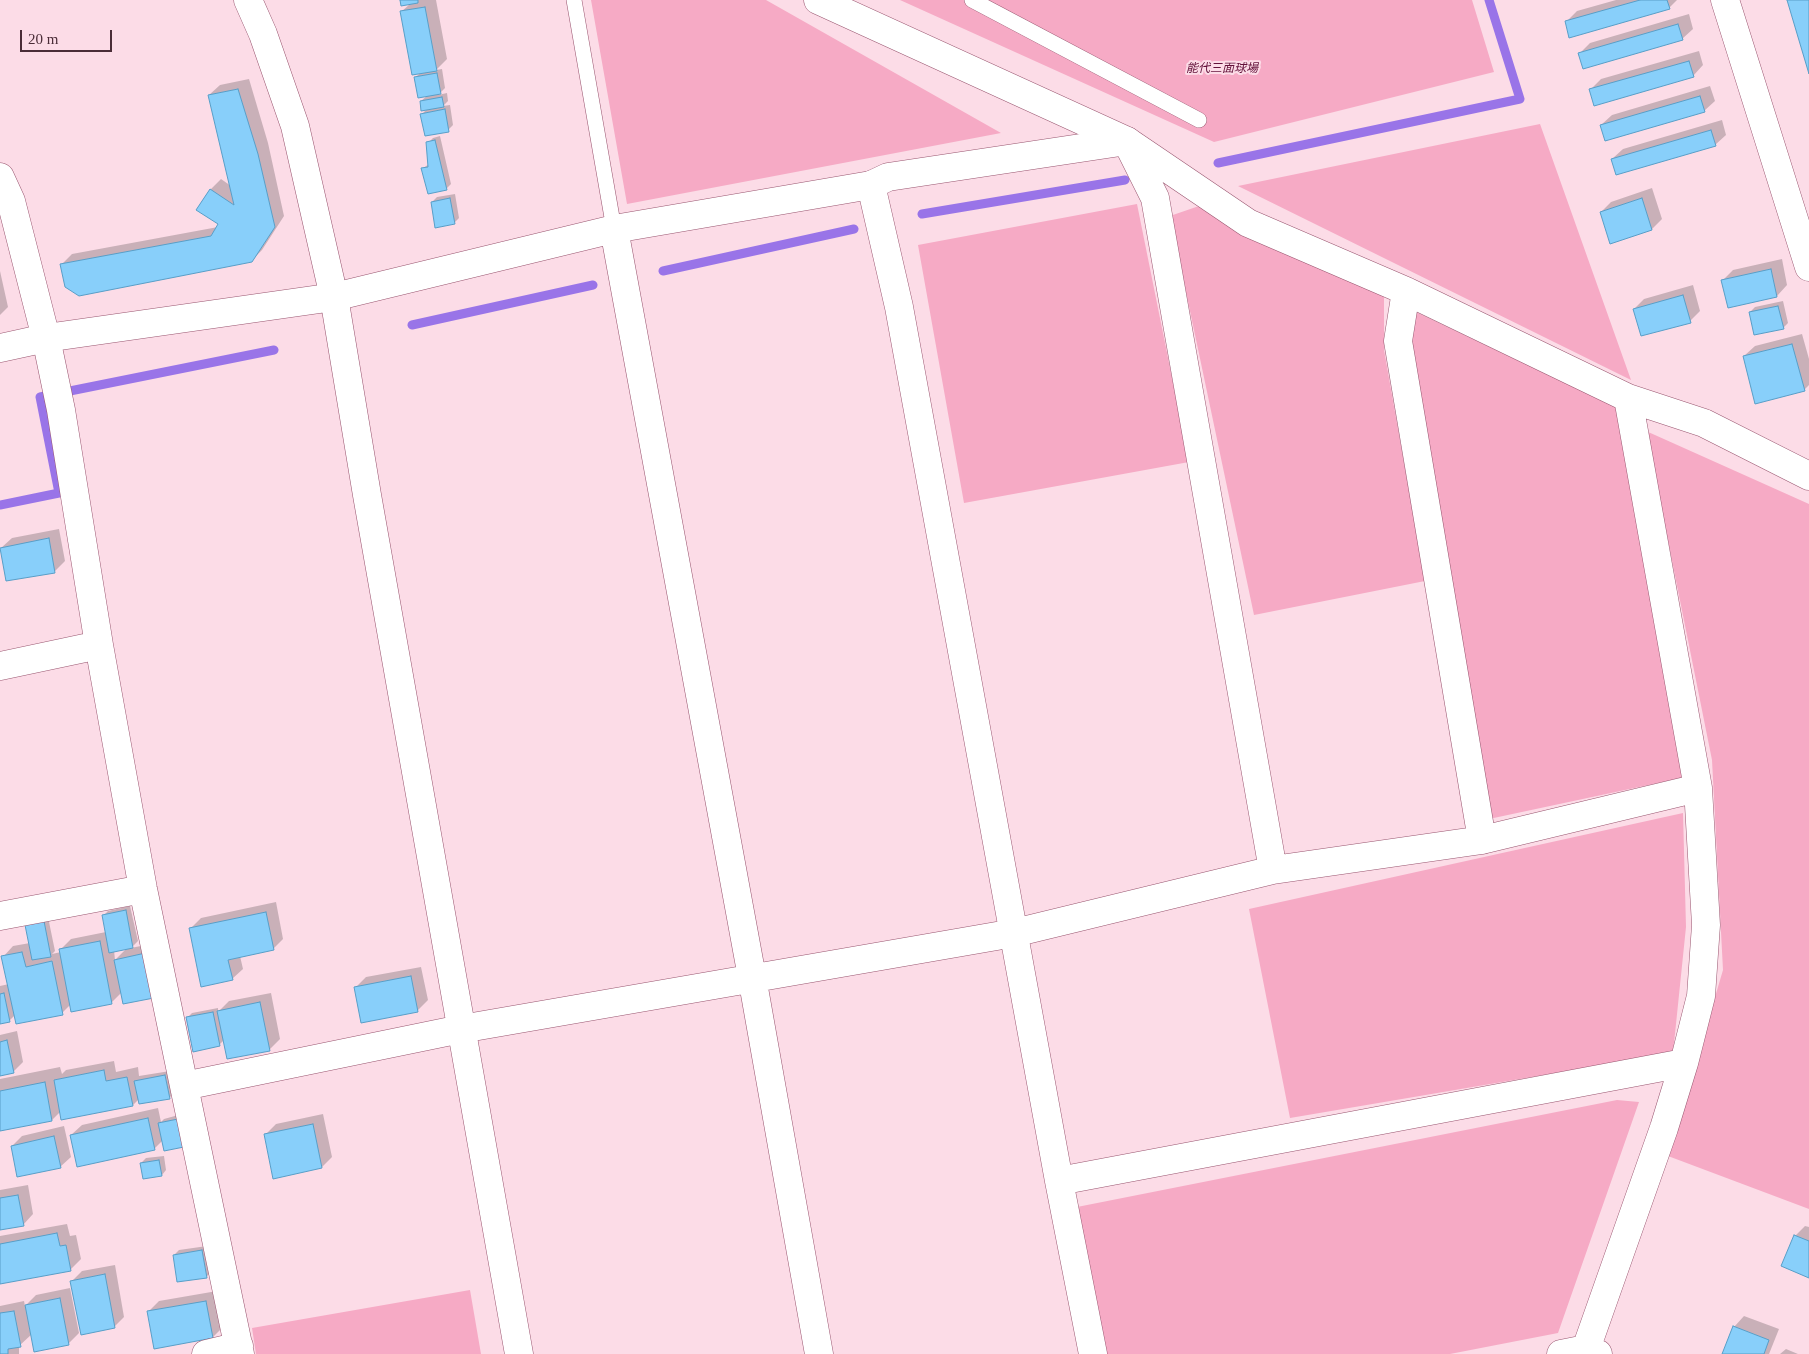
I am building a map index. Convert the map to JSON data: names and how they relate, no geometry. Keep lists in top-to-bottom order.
{
  "parks": ["能代三面球場"],
  "scale_bar": "20 m"
}
